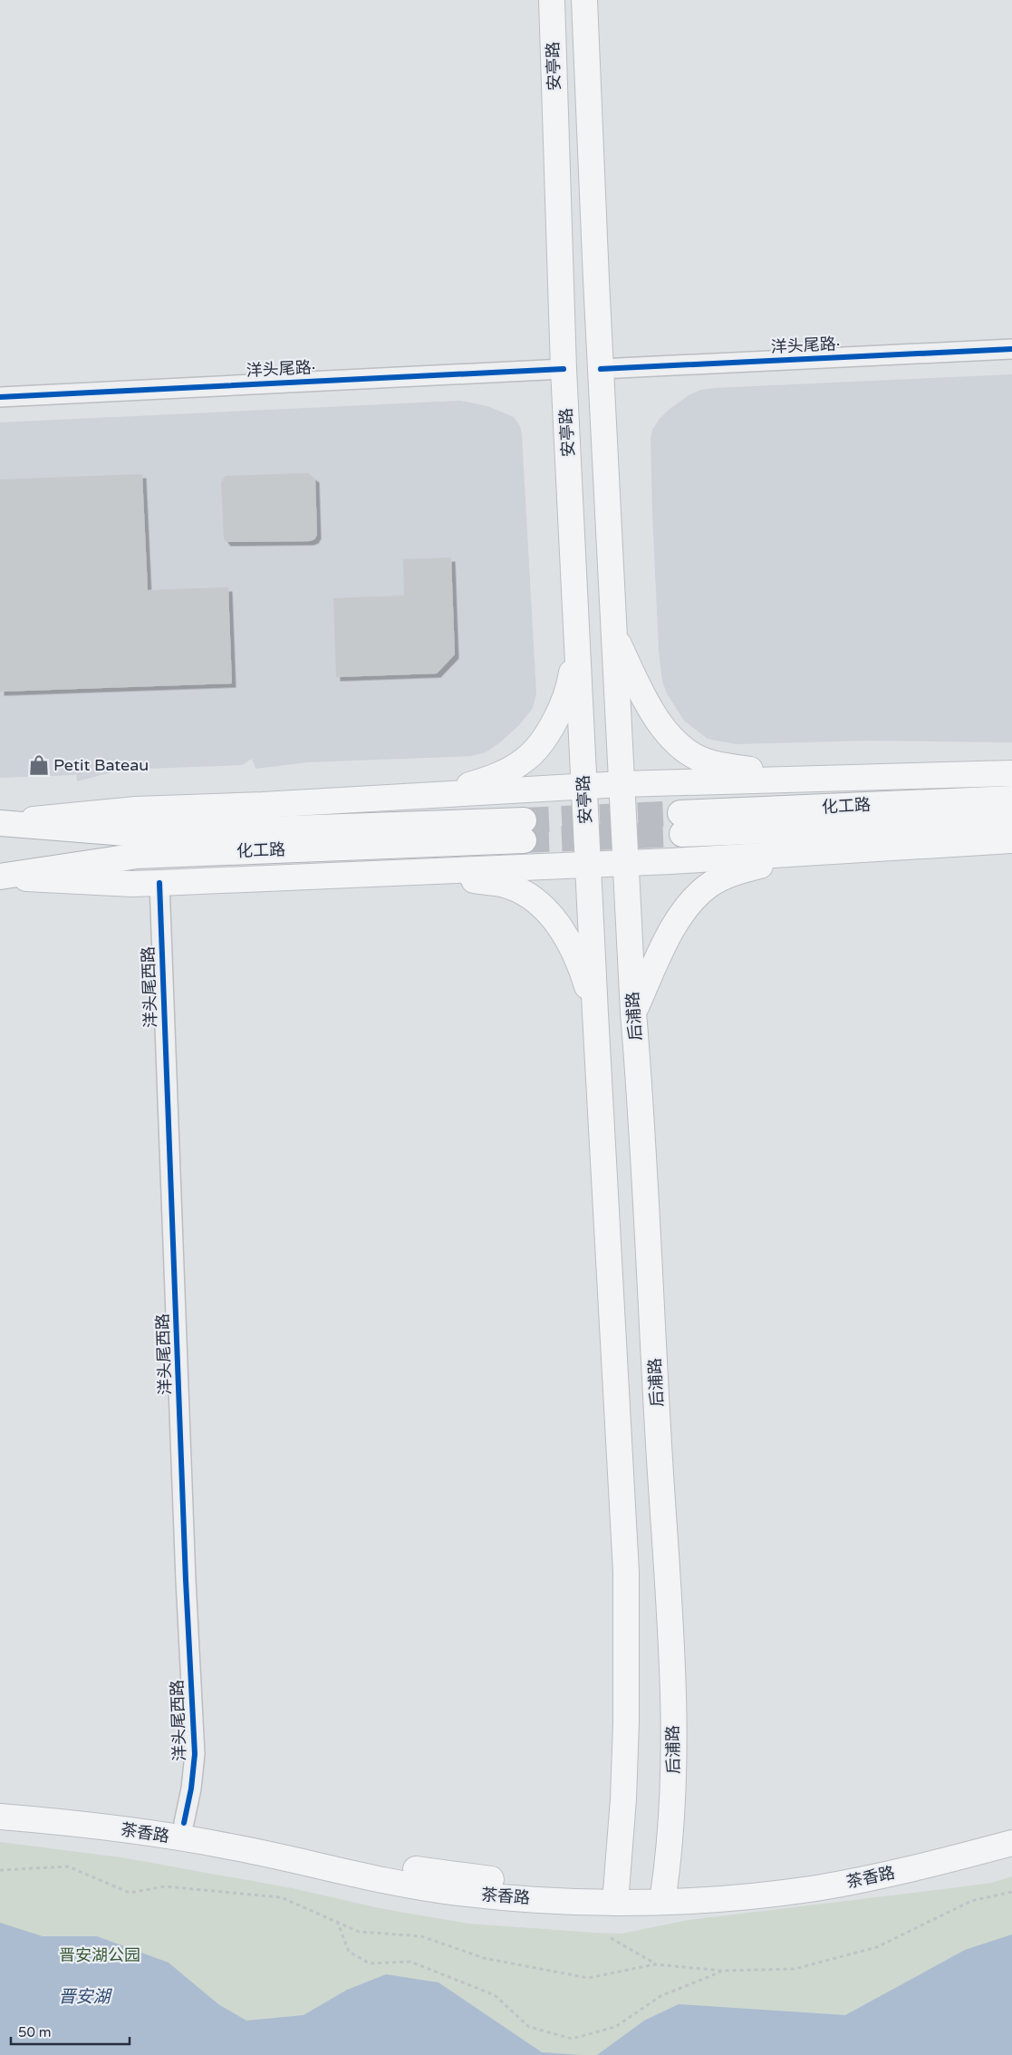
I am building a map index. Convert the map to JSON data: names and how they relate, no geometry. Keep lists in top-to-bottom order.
{
  "streets": {
    "main road": [
      "安亭路",
      "化工路",
      "后浦路",
      "茶香路"
    ],
    "street": ["洋头尾路·", "洋头尾西路"]
  },
  "crossings": [
    ["安亭路", "洋头尾路·"],
    ["洋头尾西路", "茶香路"],
    ["后浦路", "茶香路"]
  ],
  "water": ["晋安湖"],
  "parks": ["晋安湖公园"],
  "places": {
    "shop": ["Petit Bateau"]
  },
  "scale_bar": "50 m"
}
